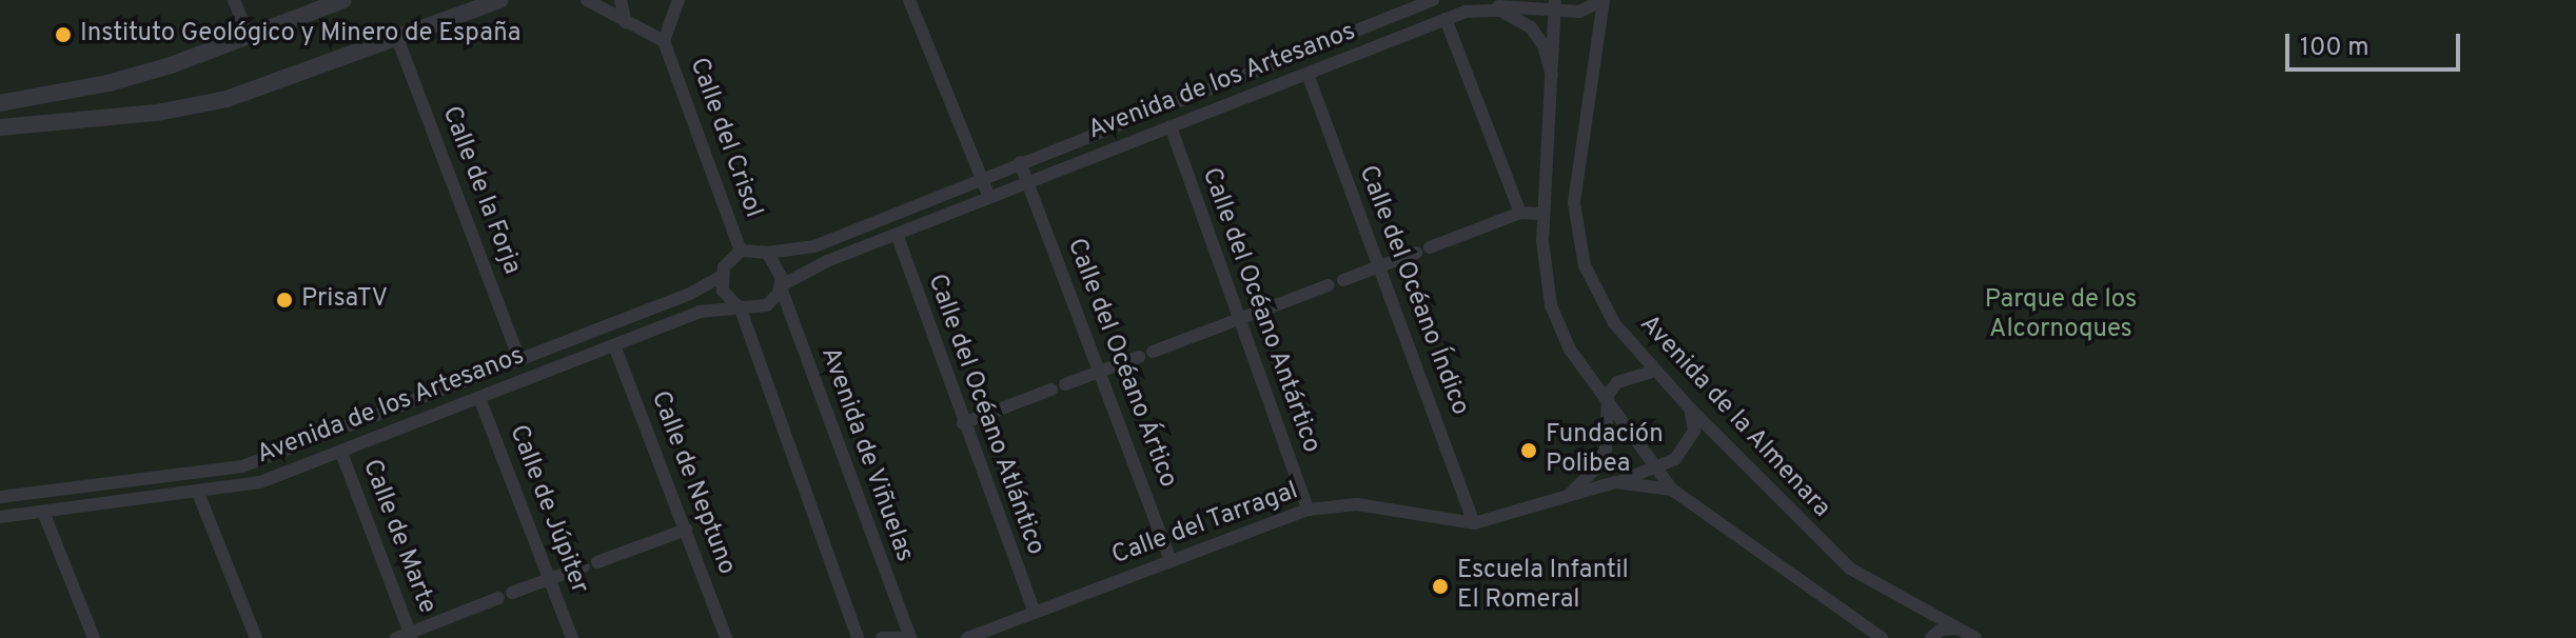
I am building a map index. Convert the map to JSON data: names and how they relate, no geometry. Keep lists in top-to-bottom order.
{
  "streets": {
    "street": [
      "Avenida de los Artesanos",
      "Calle del Crisol",
      "Calle de la Forja",
      "Calle del Océano Índico",
      "Calle del Océano Antártico",
      "Calle del Océano Ártico",
      "Calle del Océano Atlántico",
      "Avenida de la Almenara",
      "Avenida de Viñuelas",
      "Calle de Neptuno",
      "Calle de Júpiter",
      "Calle del Tarragal",
      "Calle de Marte"
    ]
  },
  "crossings": [
    ["Avenida de los Artesanos", "Calle del Crisol"],
    ["Avenida de los Artesanos", "Calle de la Forja"],
    ["Avenida de los Artesanos", "Calle del Océano Índico"],
    ["Avenida de los Artesanos", "Calle del Océano Antártico"],
    ["Avenida de los Artesanos", "Calle del Océano Ártico"],
    ["Avenida de los Artesanos", "Calle del Océano Atlántico"],
    ["Avenida de los Artesanos", "Avenida de la Almenara"],
    ["Avenida de los Artesanos", "Avenida de Viñuelas"],
    ["Avenida de los Artesanos", "Calle de Neptuno"],
    ["Avenida de los Artesanos", "Calle de Júpiter"],
    ["Avenida de los Artesanos", "Calle de Marte"],
    ["Calle del Crisol", "Avenida de Viñuelas"],
    ["Calle del Océano Índico", "Calle del Tarragal"],
    ["Calle del Océano Antártico", "Calle del Tarragal"],
    ["Calle del Océano Ártico", "Calle del Tarragal"],
    ["Calle del Océano Atlántico", "Calle del Tarragal"],
    ["Avenida de la Almenara", "Calle del Tarragal"]
  ],
  "parks": ["Parque de los Alcornoques"],
  "places": [
    "Instituto Geológico y Minero de España",
    "PrisaTV",
    "Fundación Polibea",
    "Escuela Infantil El Romeral"
  ],
  "scale_bar": "100 m"
}
